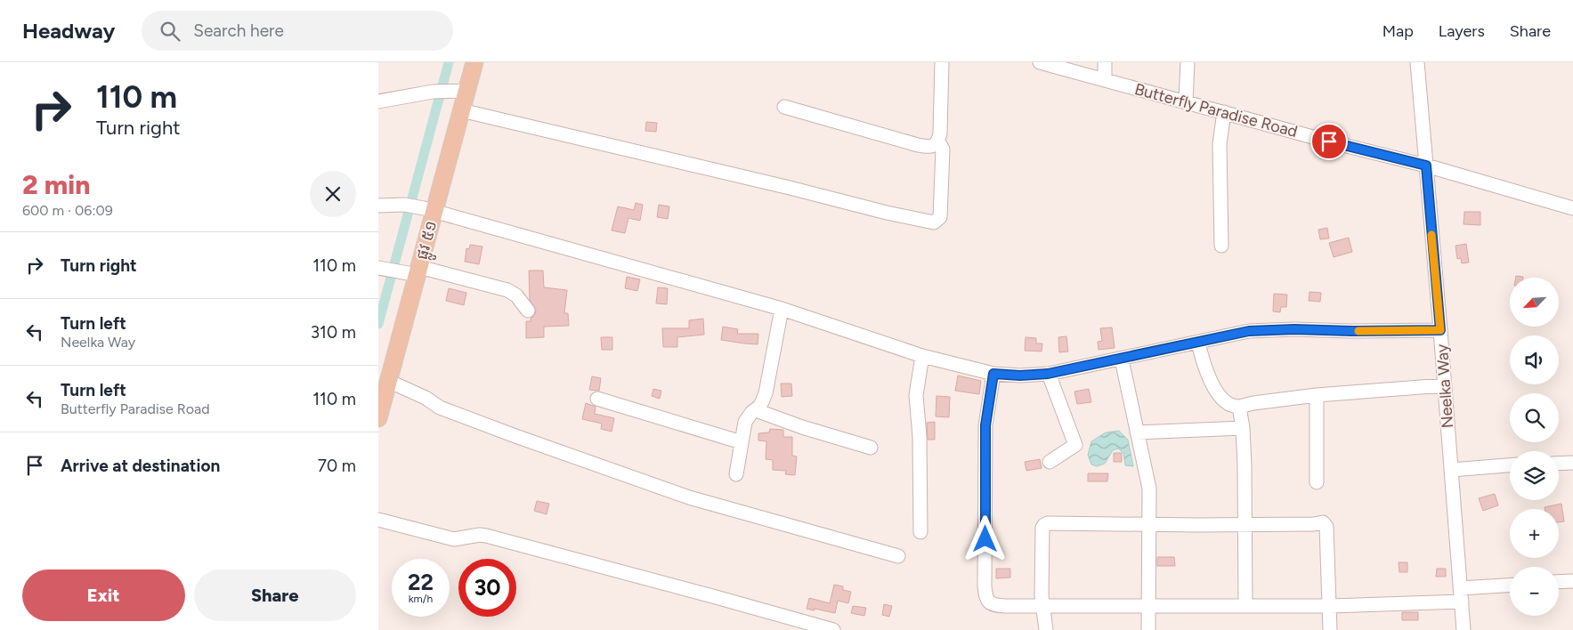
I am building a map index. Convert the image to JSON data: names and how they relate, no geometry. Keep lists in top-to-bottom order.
{
  "streets": {
    "main road": ["ផ្លូវ ៥១"],
    "street": ["Butterfly Paradise Road", "Neelka Way"]
  },
  "crossings": [
    ["Butterfly Paradise Road", "Neelka Way"]
  ],
  "north": "bottom left",
  "page": {
    "header": "Headway",
    "search": "Search here",
    "nav": ["Map", "Layers", "Share"],
    "turn": ["110 m", "Turn right"],
    "heading": ["2 min", "600 m · 06:09"],
    "list": [
      {
        "name": "Turn right",
        "value": "110 m"
      },
      {
        "name": "Turn left",
        "note": "Neelka Way",
        "value": "310 m"
      },
      {
        "name": "Turn left",
        "note": "Butterfly Paradise Road",
        "value": "110 m"
      },
      {
        "name": "Arrive at destination",
        "value": "70 m"
      }
    ],
    "map_buttons": ["+", "−"],
    "speed": "22 km/h",
    "limit": "30",
    "buttons": ["Exit", "Share"]
  }
}
